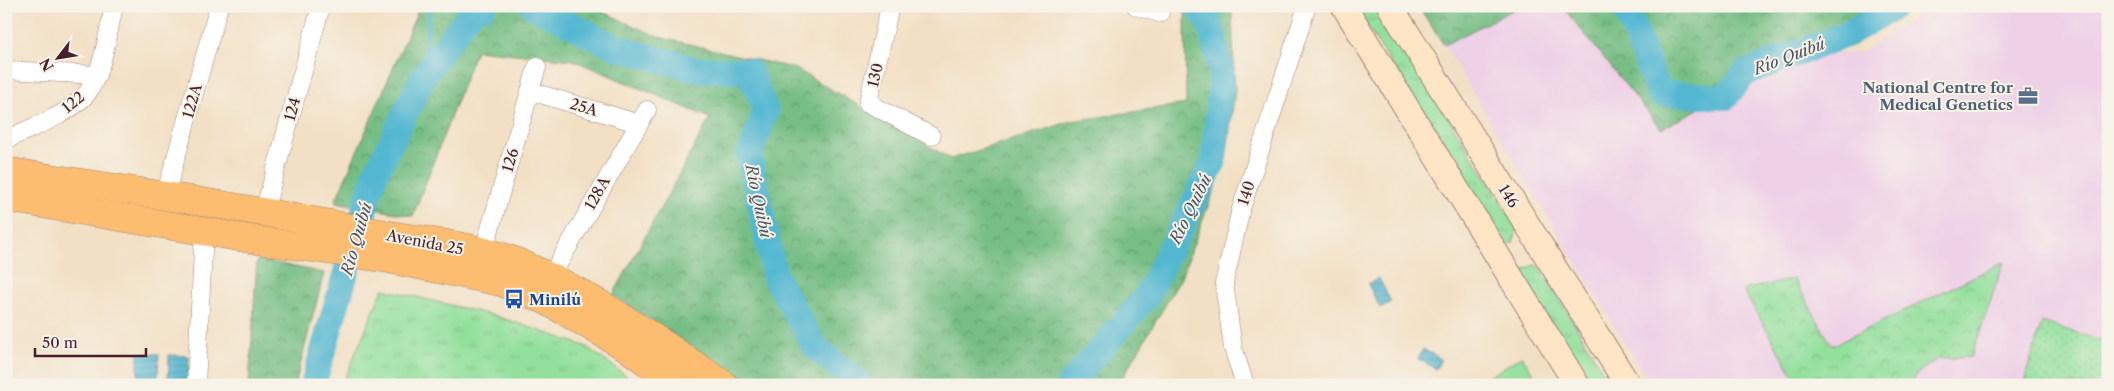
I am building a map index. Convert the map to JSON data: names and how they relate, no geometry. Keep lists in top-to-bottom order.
{
  "streets": {
    "main road": ["Avenida 25"],
    "street": [
      "130",
      "122A",
      "122",
      "25A",
      "124",
      "126",
      "128A",
      "140",
      "146"
    ]
  },
  "crossings": [
    ["122A", "Avenida 25"],
    ["25A", "126"],
    ["25A", "128A"],
    ["124", "Avenida 25"],
    ["126", "Avenida 25"],
    ["128A", "Avenida 25"]
  ],
  "water": ["Río Quibú"],
  "places": {
    "office": ["National Centre for Medical Genetics"],
    "bus stop": ["Minilú"]
  },
  "scale_bar": "50 m",
  "north": "bottom left"
}
